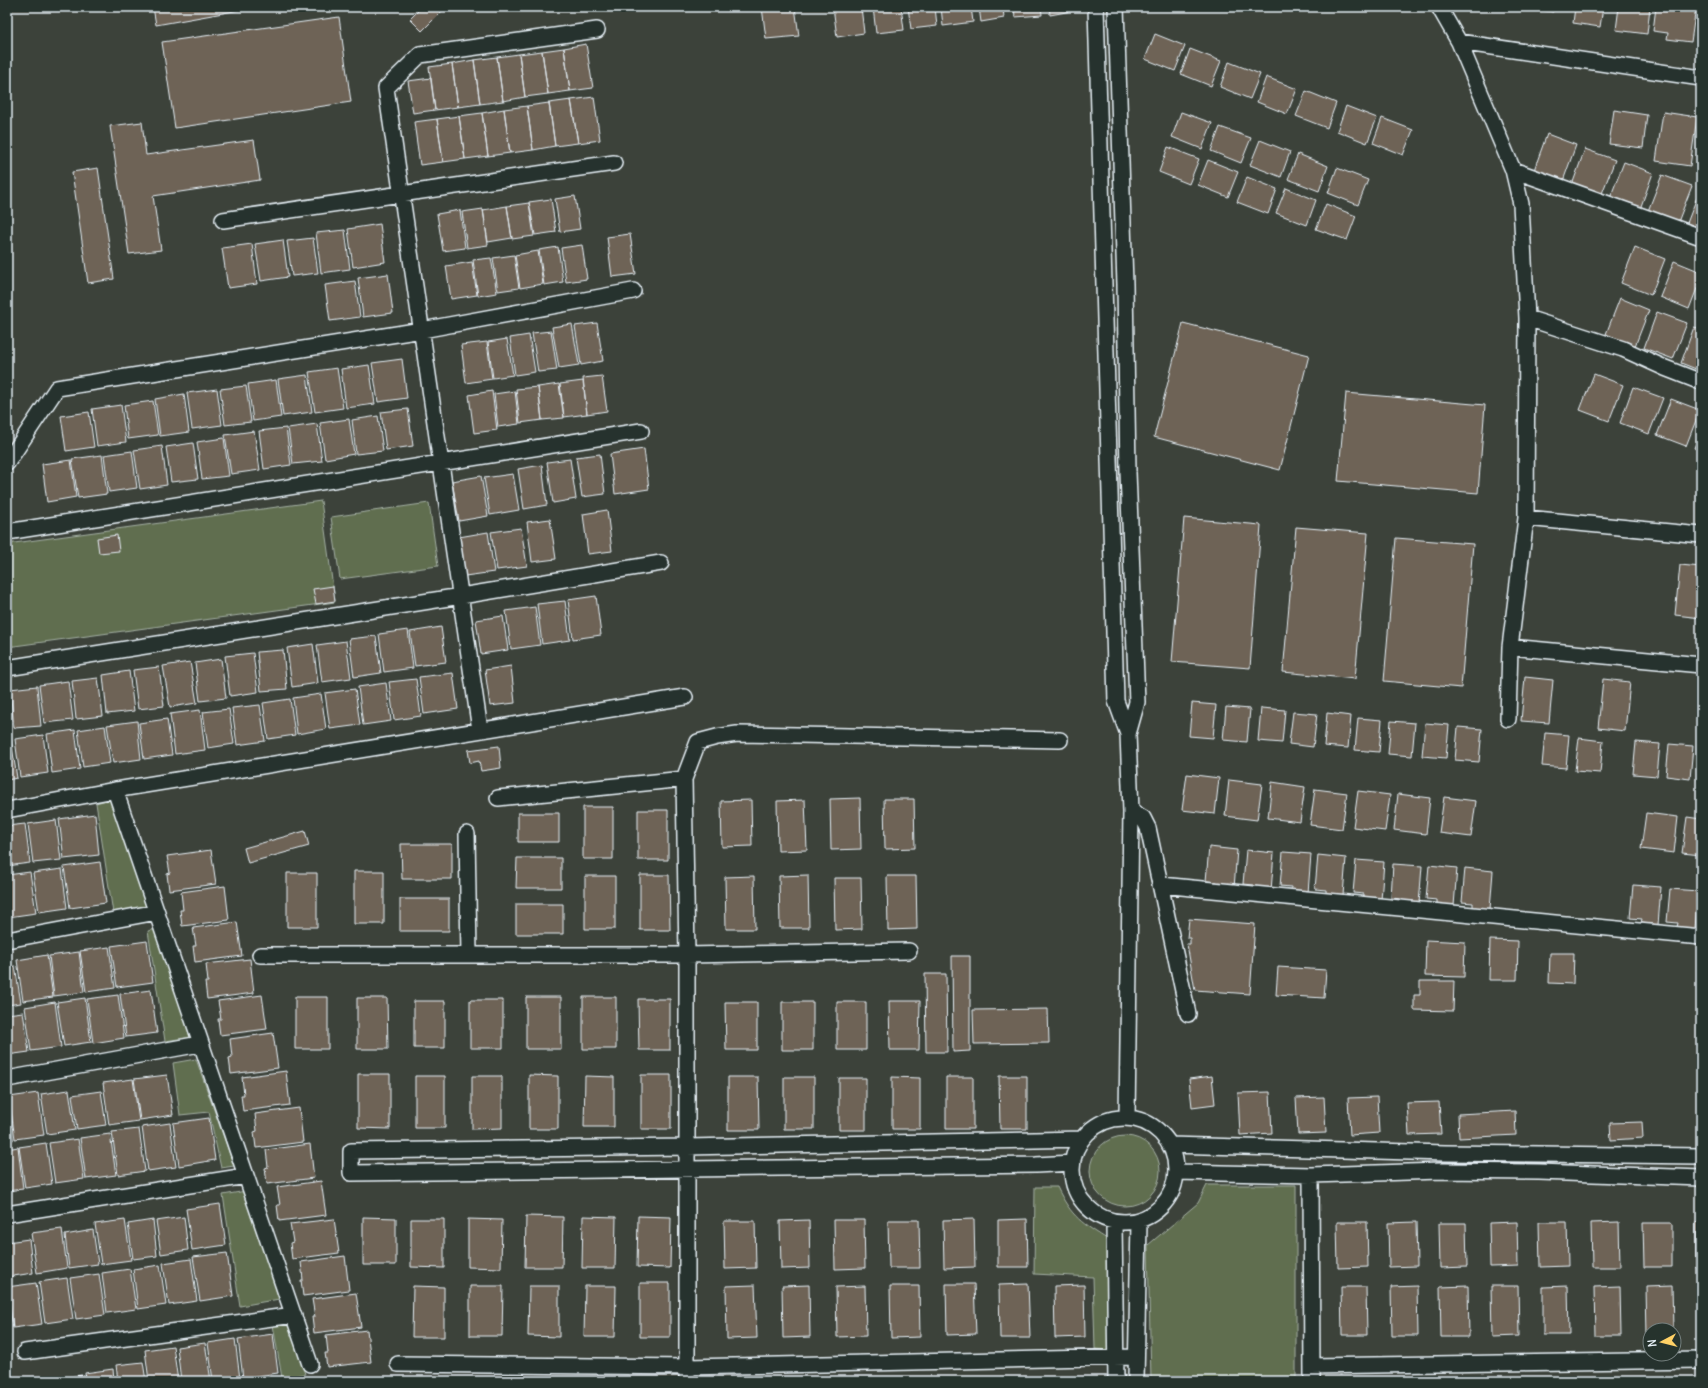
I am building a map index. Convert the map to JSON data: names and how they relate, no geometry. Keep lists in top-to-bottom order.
{
  "north": "left"
}
